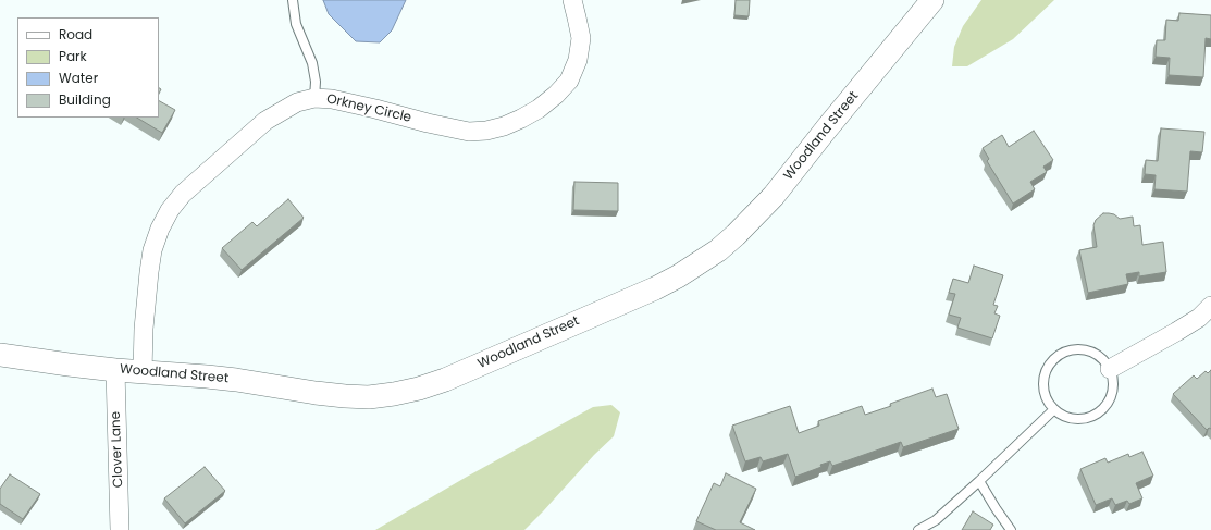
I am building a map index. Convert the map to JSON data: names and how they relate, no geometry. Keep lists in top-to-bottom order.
{
  "streets": {
    "street": ["Orkney Circle", "Woodland Street", "Clover Lane"]
  },
  "crossings": [
    ["Orkney Circle", "Woodland Street"],
    ["Woodland Street", "Clover Lane"]
  ],
  "legend": [
    "Road",
    "Park",
    "Water",
    "Building"
  ]
}
